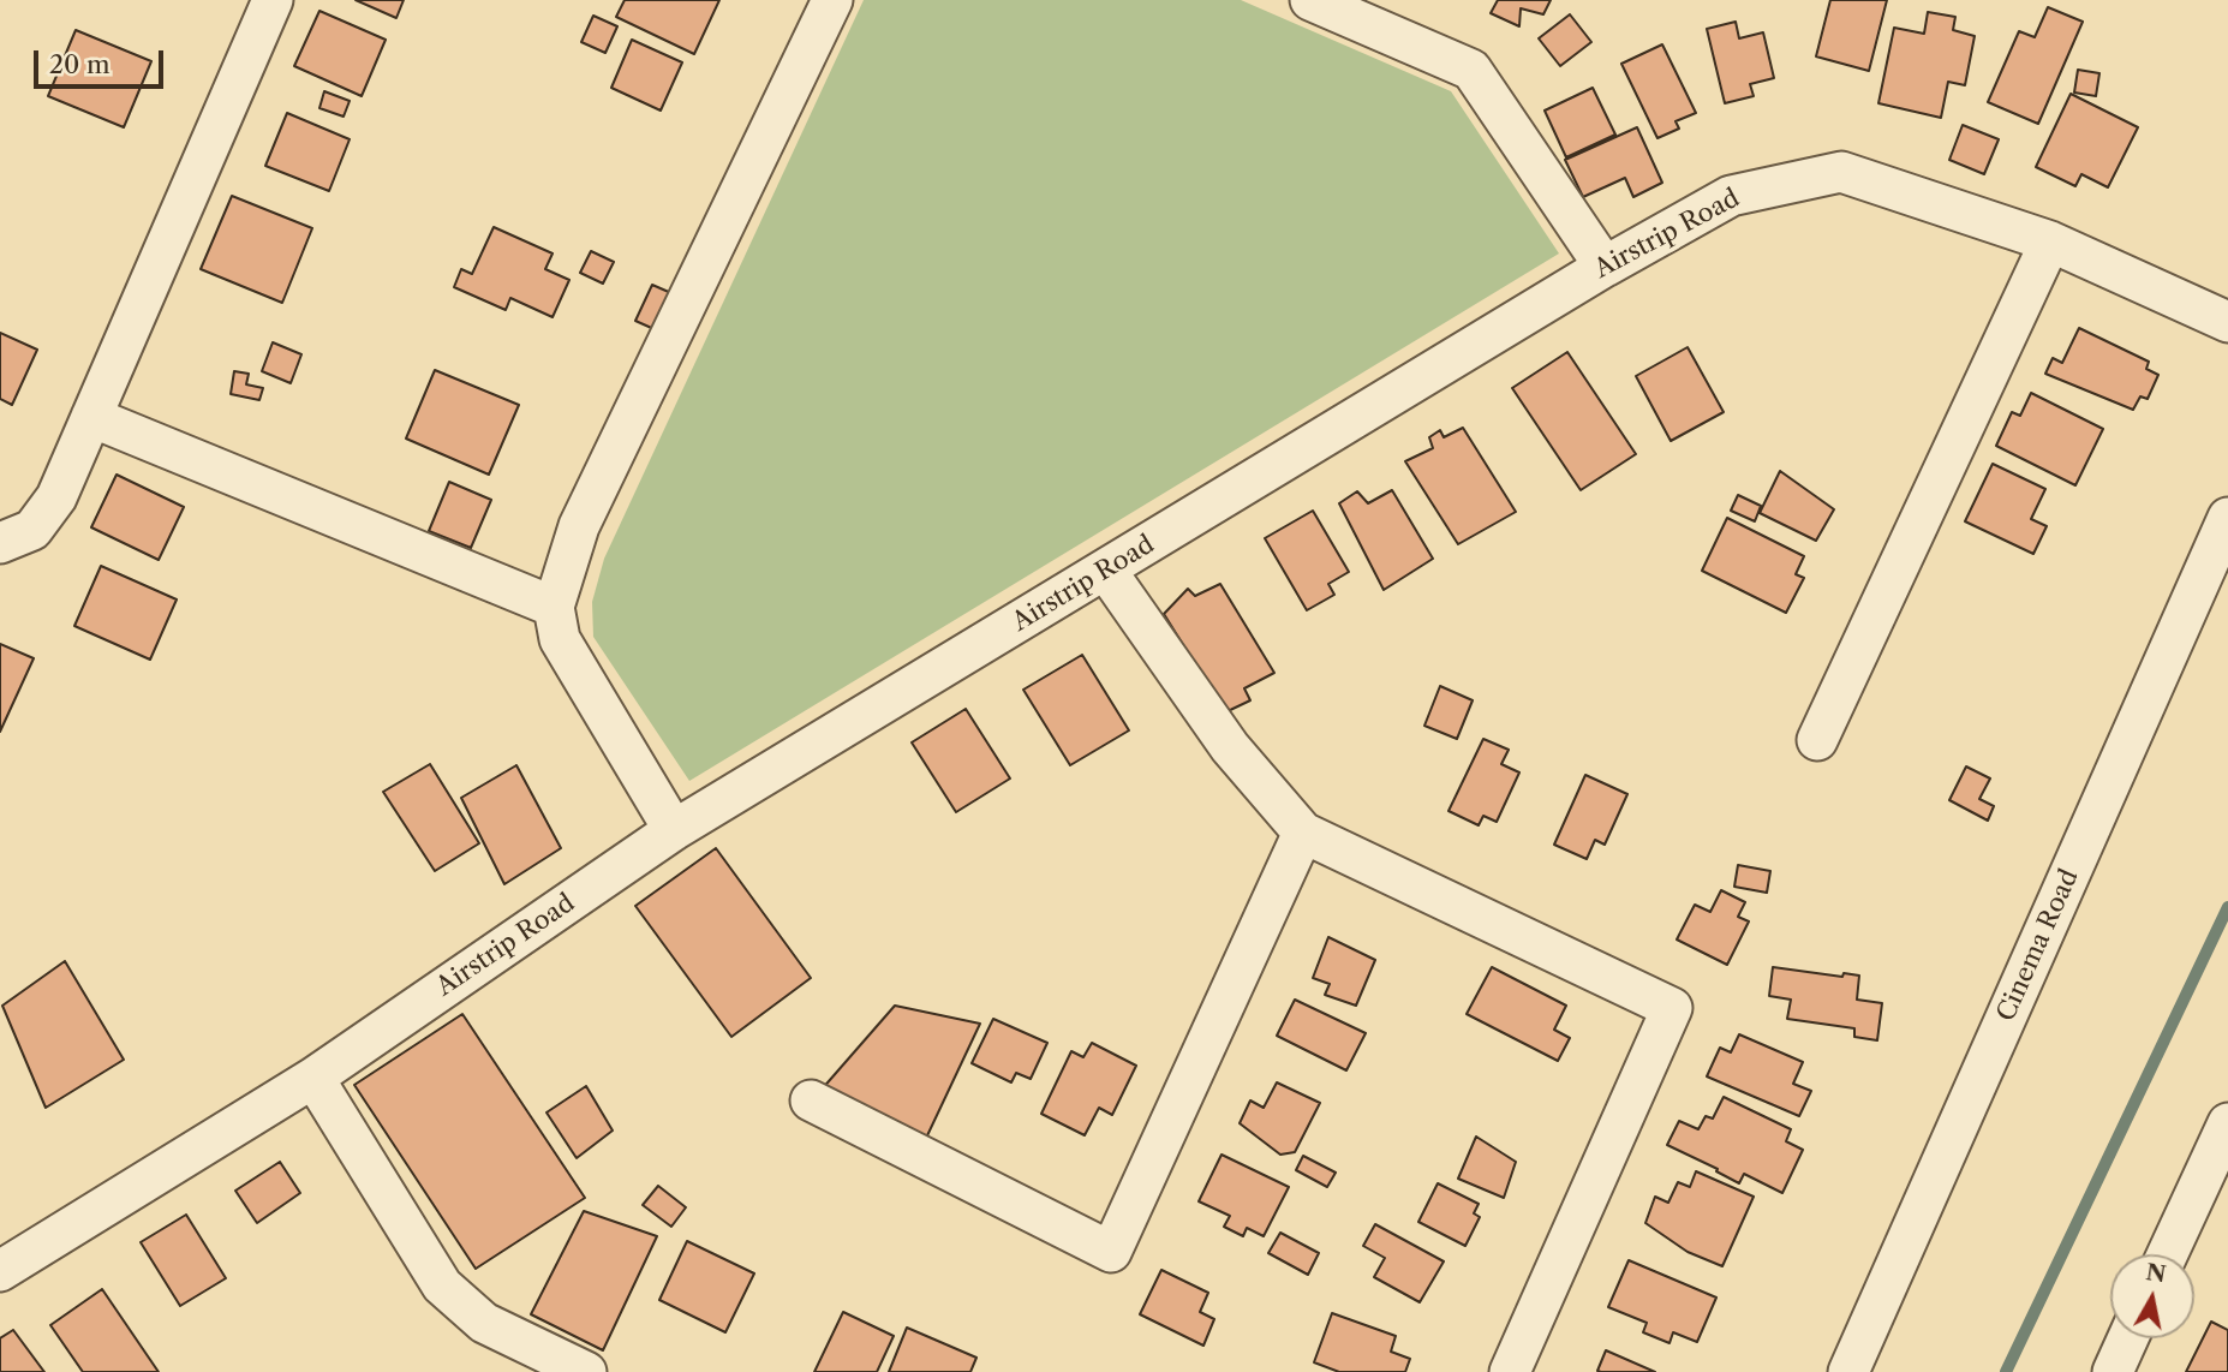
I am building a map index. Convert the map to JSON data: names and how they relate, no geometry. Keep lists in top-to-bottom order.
{
  "streets": {
    "street": ["Airstrip Road", "Cinema Road"]
  },
  "scale_bar": "20 m",
  "north": "top"
}
